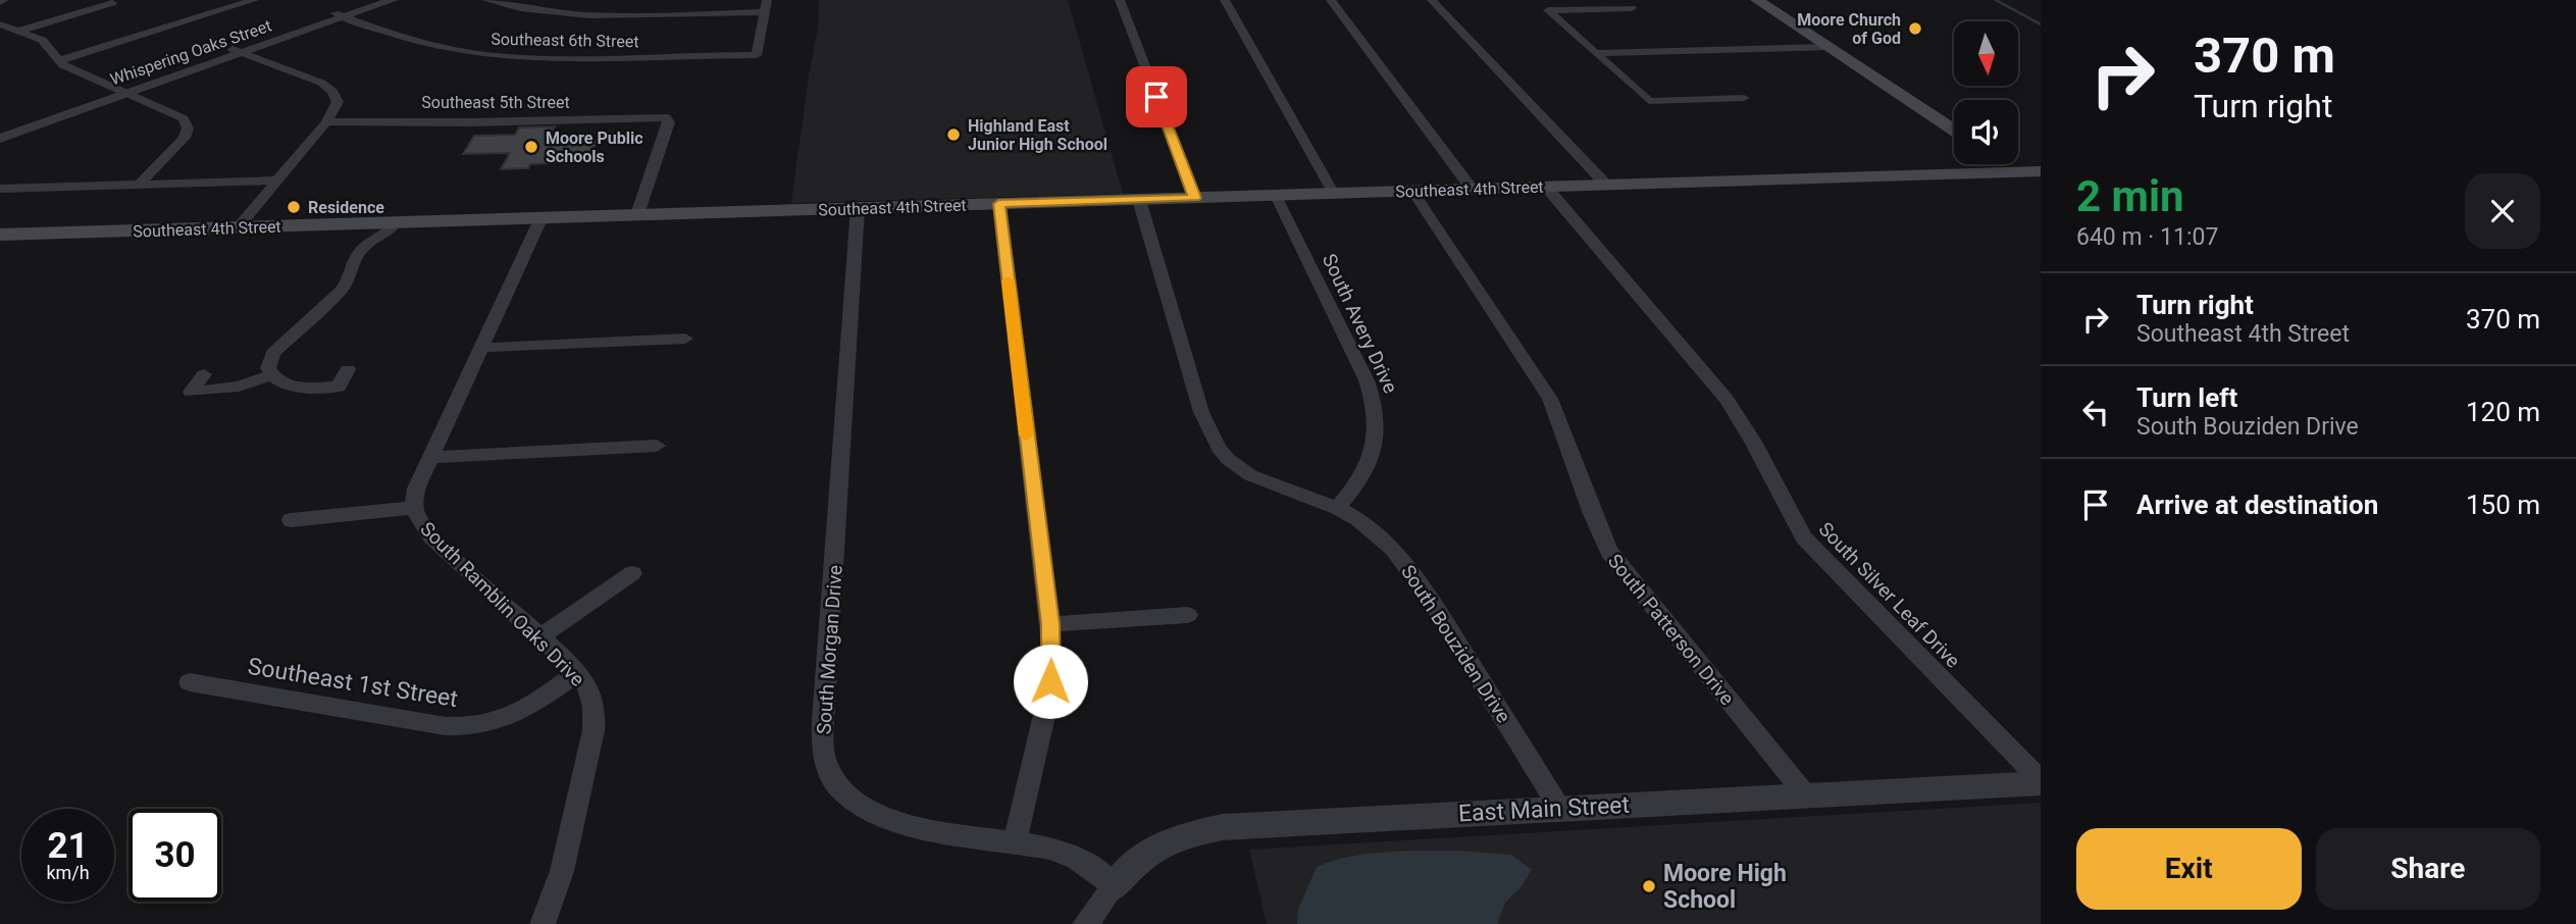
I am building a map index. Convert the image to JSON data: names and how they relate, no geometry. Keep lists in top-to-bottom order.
{
  "streets": {
    "main road": ["Southeast 4th Street"],
    "street": [
      "Southeast 6th Street",
      "Whispering Oaks Street",
      "Southeast 5th Street",
      "South Avery Drive",
      "South Silver Leaf Drive",
      "South Ramblin Oaks Drive",
      "South Patterson Drive",
      "South Bouziden Drive",
      "South Morgan Drive",
      "Southeast 1st Street",
      "East Main Street"
    ]
  },
  "crossings": [
    ["Southeast 6th Street", "Whispering Oaks Street"],
    ["Southeast 5th Street", "Southeast 4th Street"],
    ["Southeast 4th Street", "South Avery Drive"],
    ["Southeast 4th Street", "South Silver Leaf Drive"],
    ["Southeast 4th Street", "South Ramblin Oaks Drive"],
    ["Southeast 4th Street", "South Patterson Drive"],
    ["Southeast 4th Street", "South Bouziden Drive"],
    ["Southeast 4th Street", "South Morgan Drive"],
    ["South Avery Drive", "South Bouziden Drive"],
    ["South Silver Leaf Drive", "East Main Street"],
    ["South Ramblin Oaks Drive", "Southeast 1st Street"],
    ["South Patterson Drive", "East Main Street"],
    ["South Bouziden Drive", "East Main Street"],
    ["South Morgan Drive", "East Main Street"]
  ],
  "places": [
    "Moore Church of God",
    "Highland East Junior High School",
    "Moore Public Schools",
    "Residence",
    "Moore High School"
  ],
  "north": "bottom",
  "page": {
    "turn": ["370 m", "Turn right"],
    "heading": ["2 min", "640 m · 11:07"],
    "list": [
      {
        "name": "Turn right",
        "note": "Southeast 4th Street",
        "value": "370 m"
      },
      {
        "name": "Turn left",
        "note": "South Bouziden Drive",
        "value": "120 m"
      },
      {
        "name": "Arrive at destination",
        "value": "150 m"
      }
    ],
    "speed": "21 km/h",
    "limit": "30",
    "buttons": ["Exit", "Share"]
  }
}
